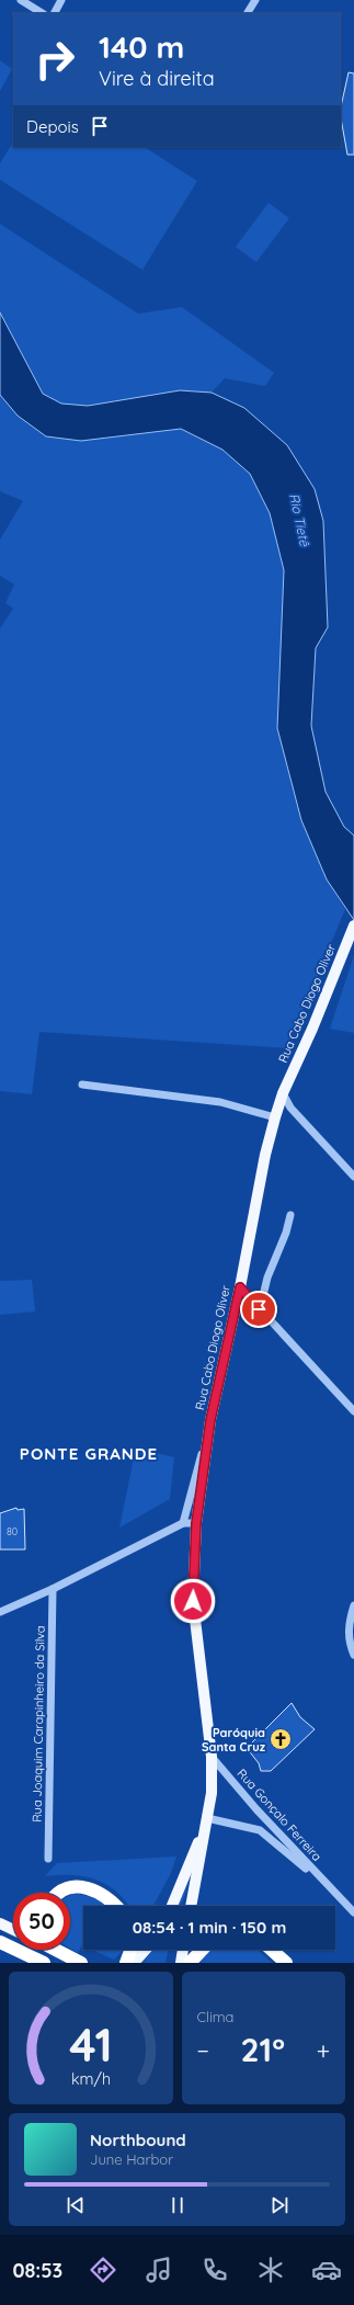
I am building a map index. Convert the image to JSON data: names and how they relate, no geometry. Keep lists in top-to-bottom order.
{
  "streets": {
    "main road": ["Rua Cabo Diogo Oliver"],
    "street": ["Rua Joaquim Carapinheiro da Silva", "Rua Gonçalo Ferreira"]
  },
  "crossings": [
    ["Rua Cabo Diogo Oliver", "Rua Gonçalo Ferreira"]
  ],
  "districts": ["PONTE GRANDE"],
  "water": ["Rio Tietê"],
  "places": {
    "church": ["Paróquia Santa Cruz"]
  },
  "house_numbers": ["80"],
  "page": {
    "turn": ["140 m", "Vire à direita"],
    "then": "Depois",
    "limit": "50",
    "trip": "08:54 · 1 min · 150 m",
    "tile": "Clima",
    "heat": ["−", "21°", "+"],
    "song": ["Northbound", "June Harbor"],
    "tabs": "08:53",
    "gauge": ["41", "km/h"]
  }
}
